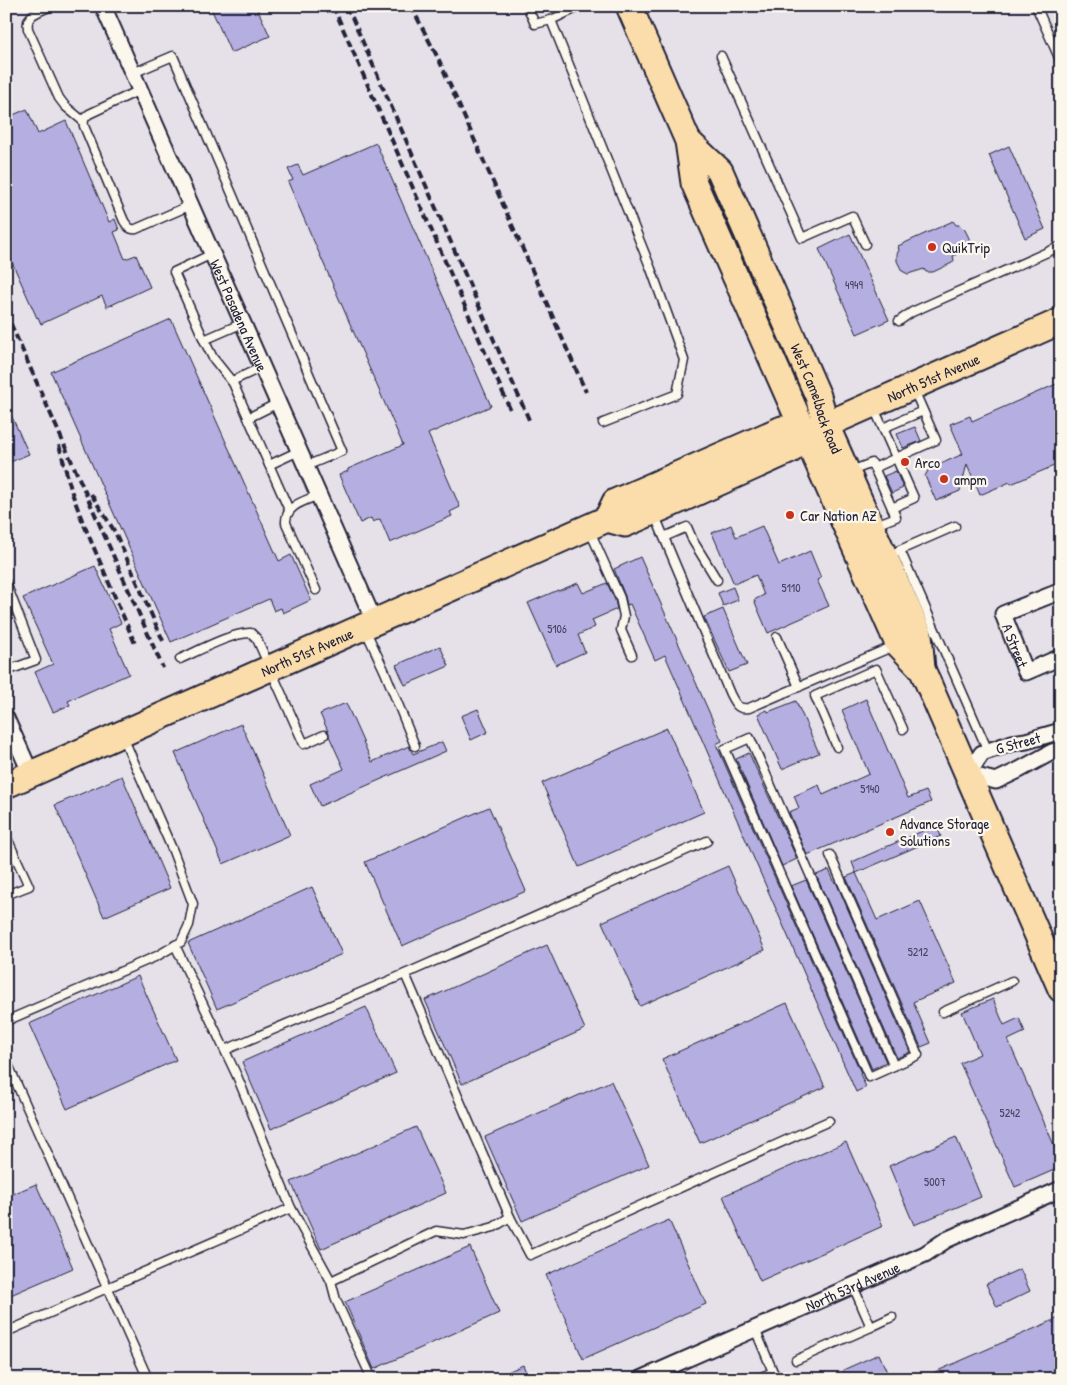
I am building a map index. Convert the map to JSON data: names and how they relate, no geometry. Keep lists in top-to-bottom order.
{
  "streets": {
    "main road": ["North 51st Avenue", "West Camelback Road"],
    "street": [
      "West Pasadena Avenue",
      "A Street",
      "G Street",
      "North 53rd Avenue"
    ]
  },
  "crossings": [
    ["West Pasadena Avenue", "North 51st Avenue"],
    ["North 51st Avenue", "West Camelback Road"],
    ["West Camelback Road", "G Street"]
  ],
  "places": [
    "QuikTrip",
    "Arco",
    "ampm",
    "Car Nation AZ",
    "Advance Storage Solutions"
  ],
  "house_numbers": [
    "4949",
    "5110",
    "5106",
    "5140",
    "5212",
    "5242",
    "5007"
  ]
}
